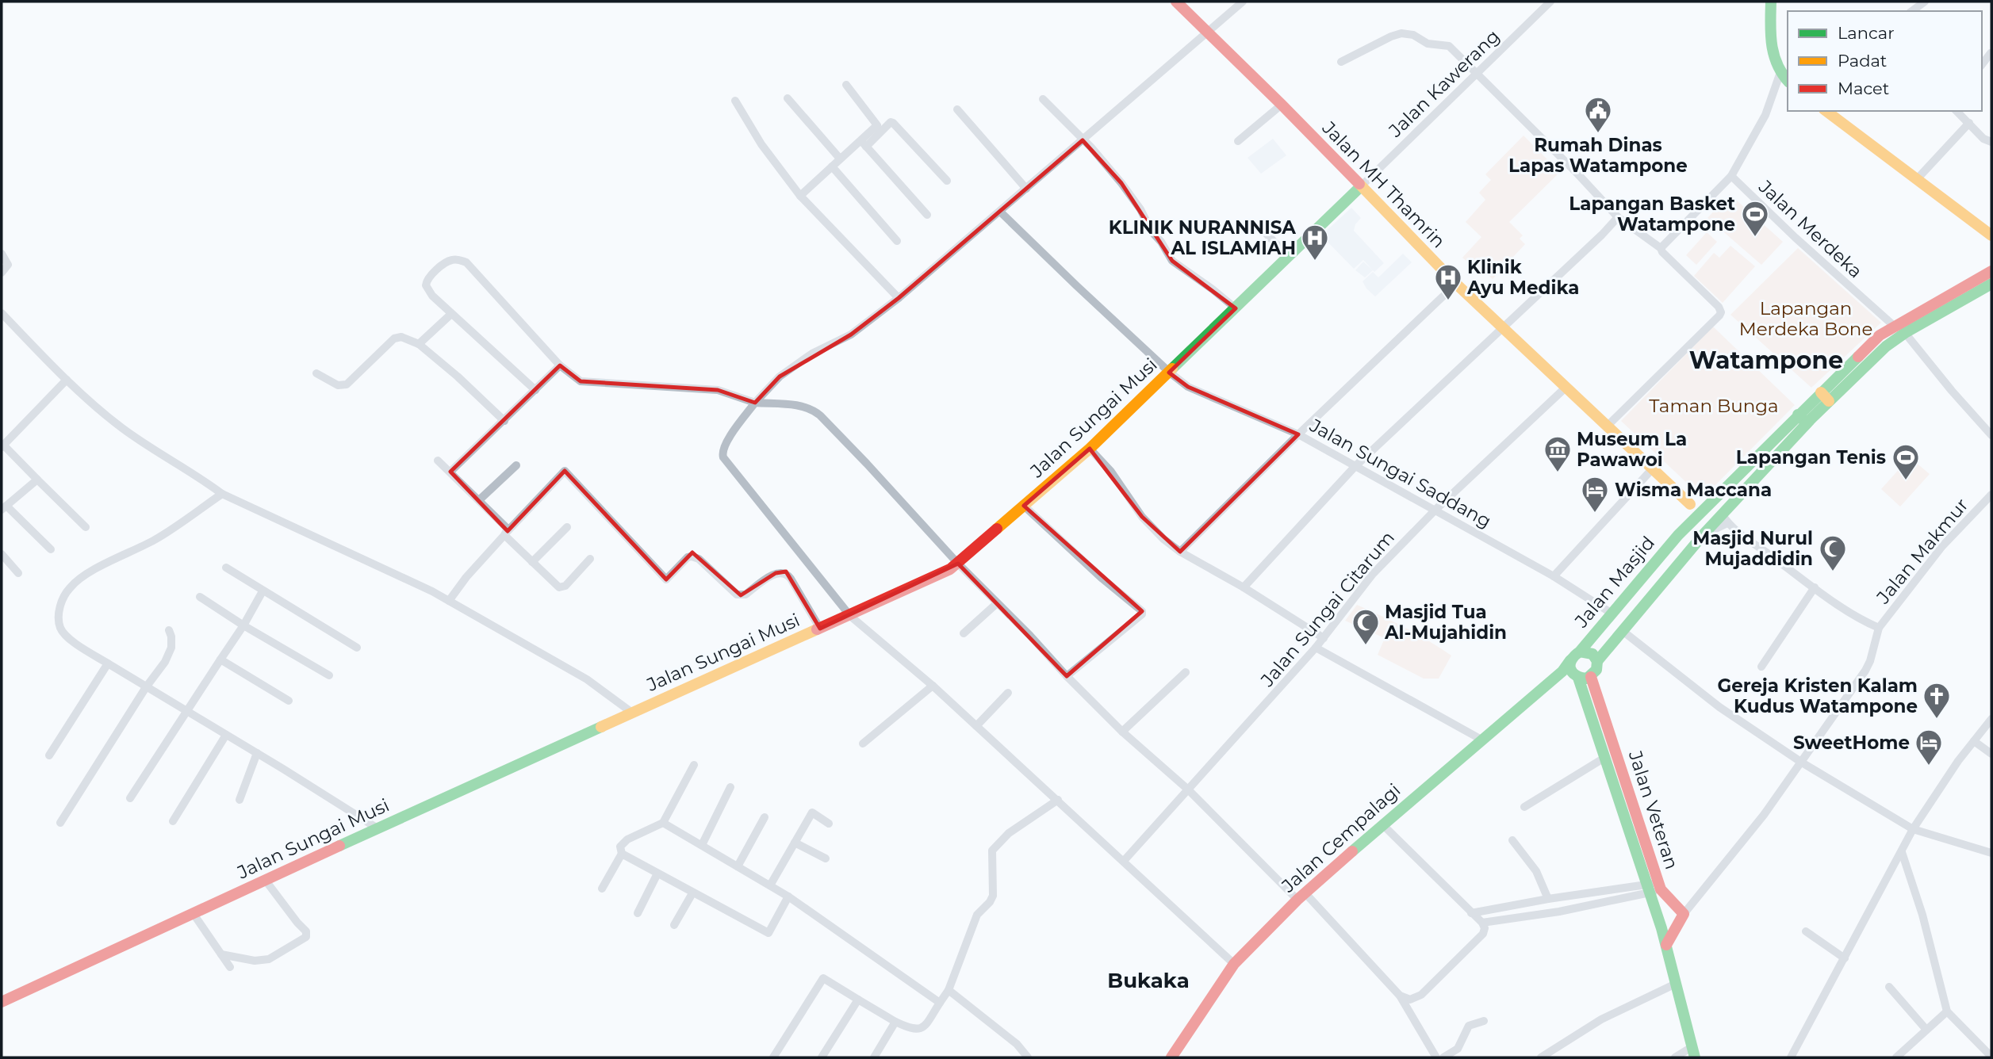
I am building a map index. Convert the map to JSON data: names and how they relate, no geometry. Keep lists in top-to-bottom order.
{
  "streets": {
    "main road": [
      "Jalan MH Thamrin",
      "Jalan Sungai Musi",
      "Jalan Masjid",
      "Jalan Veteran",
      "Jalan Cempalagi"
    ],
    "street": [
      "Jalan Kawerang",
      "Jalan Merdeka",
      "Jalan Sungai Saddang",
      "Jalan Makmur",
      "Jalan Sungai Citarum"
    ]
  },
  "crossings": [
    ["Jalan Kawerang", "Jalan MH Thamrin"],
    ["Jalan Kawerang", "Jalan Sungai Musi"],
    ["Jalan MH Thamrin", "Jalan Sungai Musi"],
    ["Jalan MH Thamrin", "Jalan Sungai Citarum"],
    ["Jalan Merdeka", "Jalan Masjid"],
    ["Jalan Sungai Musi", "Jalan Sungai Saddang"],
    ["Jalan Sungai Saddang", "Jalan Masjid"],
    ["Jalan Sungai Saddang", "Jalan Sungai Citarum"],
    ["Jalan Masjid", "Jalan Veteran"],
    ["Jalan Masjid", "Jalan Cempalagi"],
    ["Jalan Veteran", "Jalan Cempalagi"]
  ],
  "districts": ["Watampone", "Bukaka"],
  "parks": ["Lapangan Merdeka Bone", "Taman Bunga"],
  "places": {
    "public building": ["Rumah Dinas Lapas Watampone"],
    "sports": ["Lapangan Basket Watampone", "Lapangan Tenis"],
    "hospital": ["KLINIK NURANNISA AL ISLAMIAH", "Klinik Ayu Medika"],
    "museum": ["Museum La Pawawoi"],
    "hotel": ["Wisma Maccana", "SweetHome"],
    "mosque": ["Masjid Nurul Mujaddidin", "Masjid Tua Al-Mujahidin"],
    "church": ["Gereja Kristen Kalam Kudus Watampone"]
  },
  "legend": ["Lancar", "Padat", "Macet"]
}
